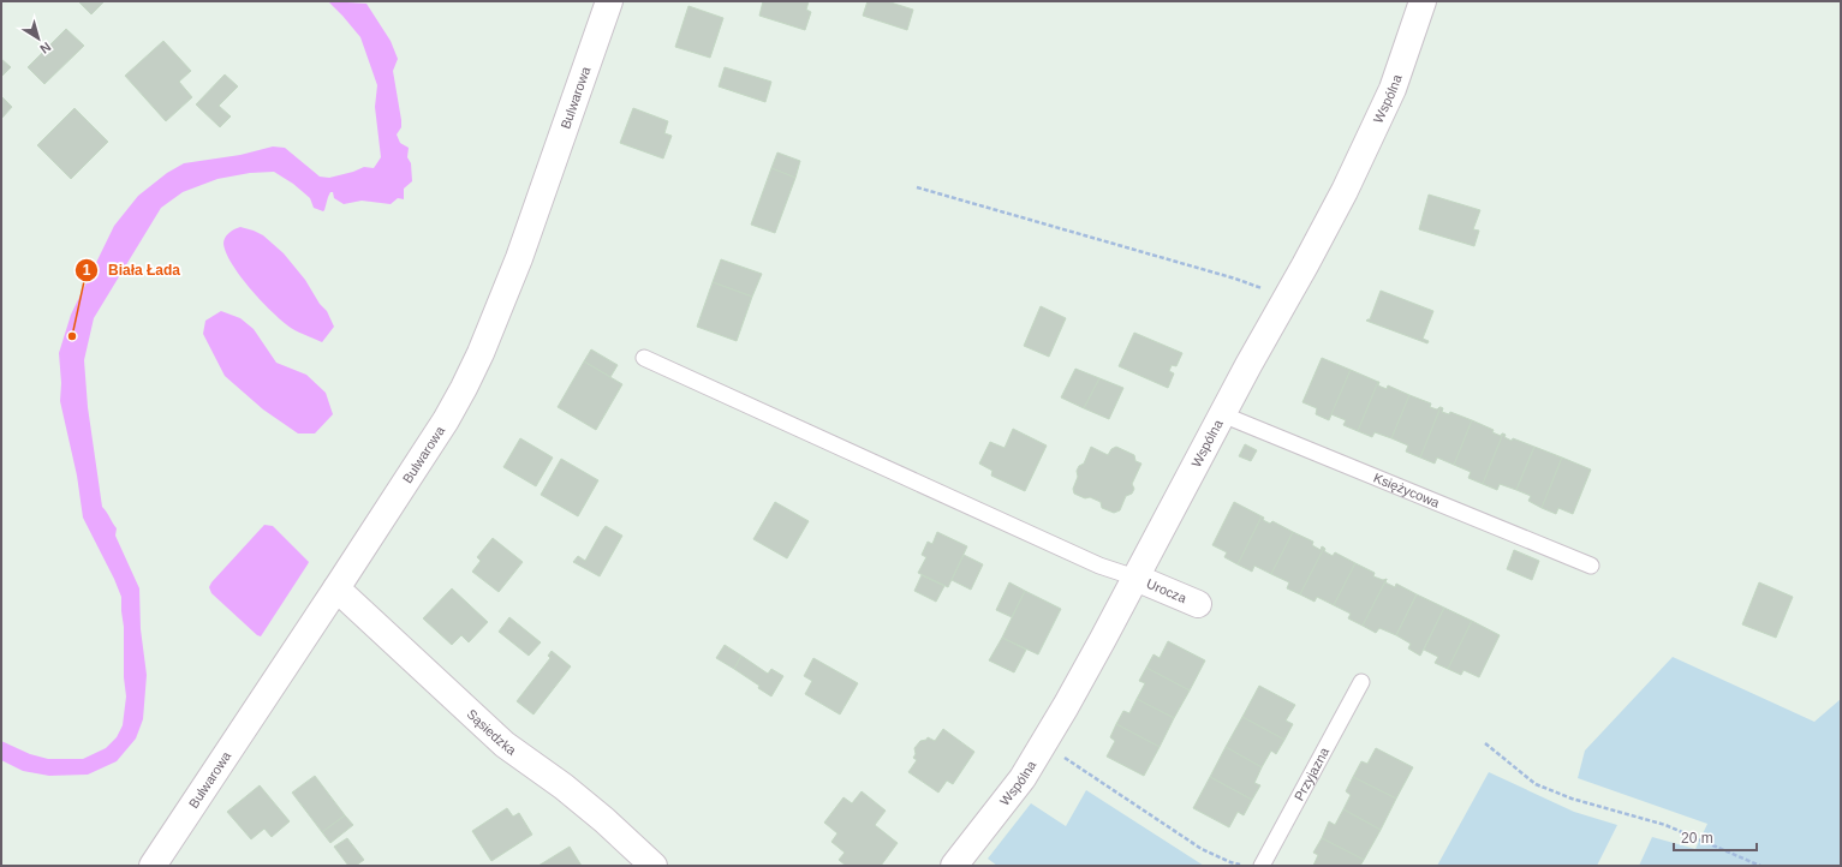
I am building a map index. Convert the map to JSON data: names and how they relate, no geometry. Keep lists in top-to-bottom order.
{
  "streets": {
    "street": [
      "Bulwarowa",
      "Wspólna",
      "Urocza",
      "Sąsiedzka"
    ],
    "lane": ["Księżycowa", "Przyjazna"]
  },
  "crossings": [
    ["Bulwarowa", "Sąsiedzka"],
    ["Wspólna", "Księżycowa"],
    ["Wspólna", "Urocza"]
  ],
  "places": ["Biała Łada"],
  "scale_bar": "20 m",
  "north": "bottom right"
}
